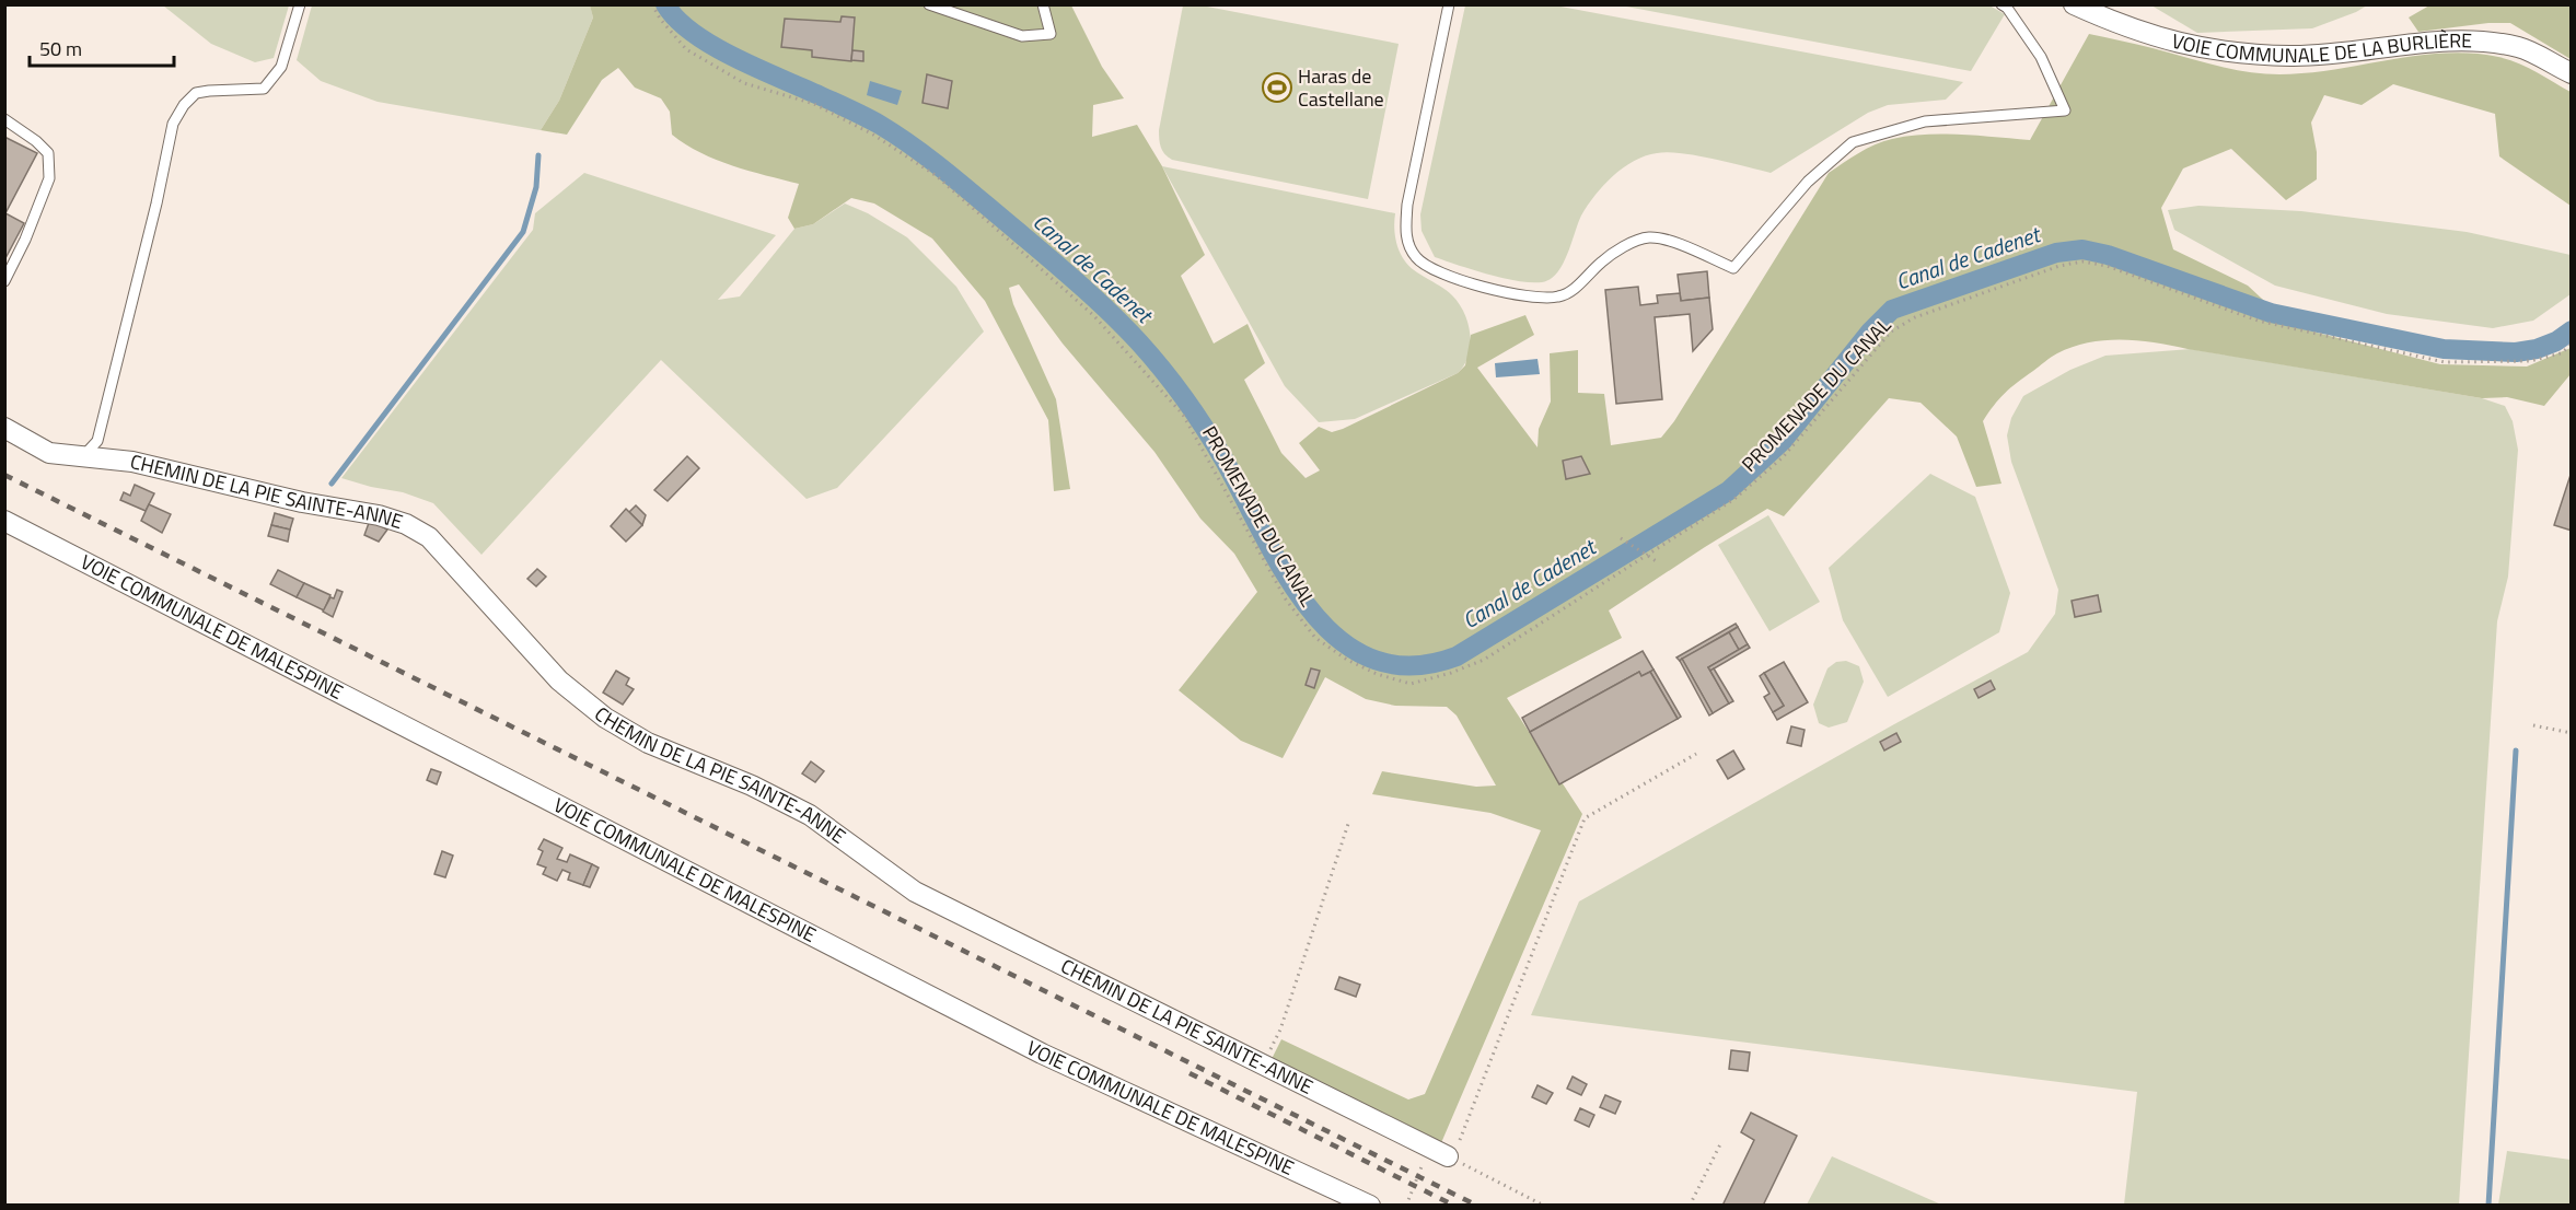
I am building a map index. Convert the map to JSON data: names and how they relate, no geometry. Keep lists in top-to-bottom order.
{
  "streets": {
    "street": ["VOIE COMMUNALE DE LA BURLIÈRE", "CHEMIN DE LA PIE SAINTE-ANNE", "VOIE COMMUNALE DE MALESPINE"],
    "path": ["PROMENADE DU CANAL"]
  },
  "water": ["Canal de Cadenet"],
  "places": {
    "sports": ["Haras de Castellane"]
  },
  "scale_bar": "50 m"
}
